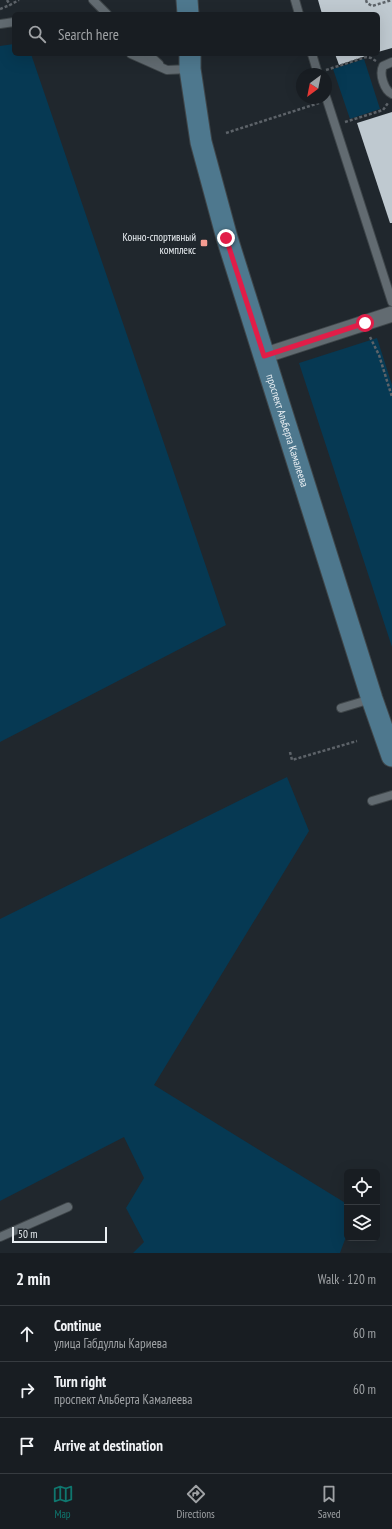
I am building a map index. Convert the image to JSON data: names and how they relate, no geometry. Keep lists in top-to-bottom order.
{
  "streets": {
    "main road": ["проспект Альберта Камалеева"]
  },
  "places": {
    "transit": ["Конно-спортивный комплекс"]
  },
  "scale_bar": "50 m",
  "north": "bottom left",
  "page": {
    "search": "Search here",
    "scale": "50 m",
    "heading": ["2 min", "Walk · 120 m"],
    "list": [
      ["Continue", "улица Габдуллы Кариева", "60 m"],
      ["Turn right", "проспект Альберта Камалеева", "60 m"],
      "Arrive at destination"
    ],
    "nav": ["Map", "Directions", "Saved"]
  }
}
